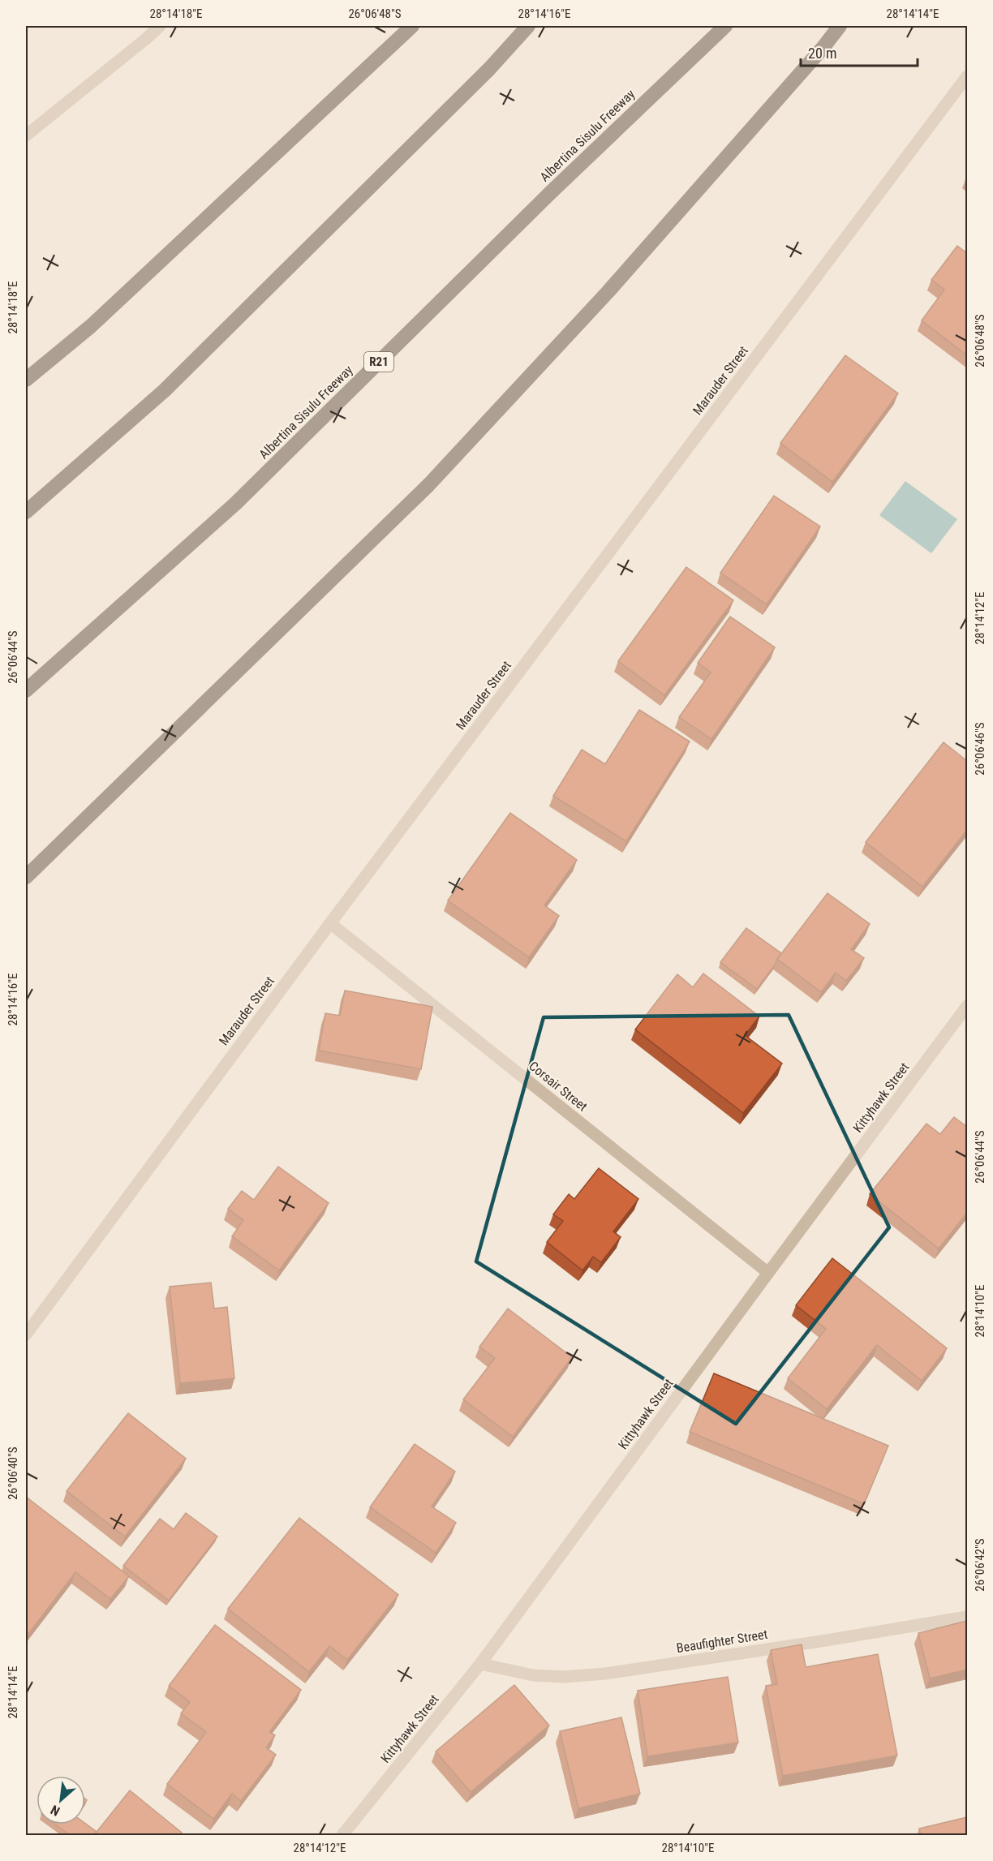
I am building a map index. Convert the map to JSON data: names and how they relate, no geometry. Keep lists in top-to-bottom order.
{
  "streets": {
    "highway": ["Albertina Sisulu Freeway", "R21"],
    "street": [
      "Marauder Street",
      "Corsair Street",
      "Kittyhawk Street",
      "Beaufighter Street"
    ]
  },
  "crossings": [
    ["Marauder Street", "Corsair Street"],
    ["Corsair Street", "Kittyhawk Street"],
    ["Kittyhawk Street", "Beaufighter Street"]
  ],
  "scale_bar": "20 m",
  "north": "bottom left",
  "coordinates": [
    "28°14'18\"E",
    "26°06'48\"S",
    "28°14'16\"E",
    "28°14'14\"E",
    "28°14'12\"E",
    "26°06'44\"S",
    "26°06'46\"S",
    "28°14'10\"E",
    "26°06'40\"S",
    "26°06'42\"S"
  ]
}
